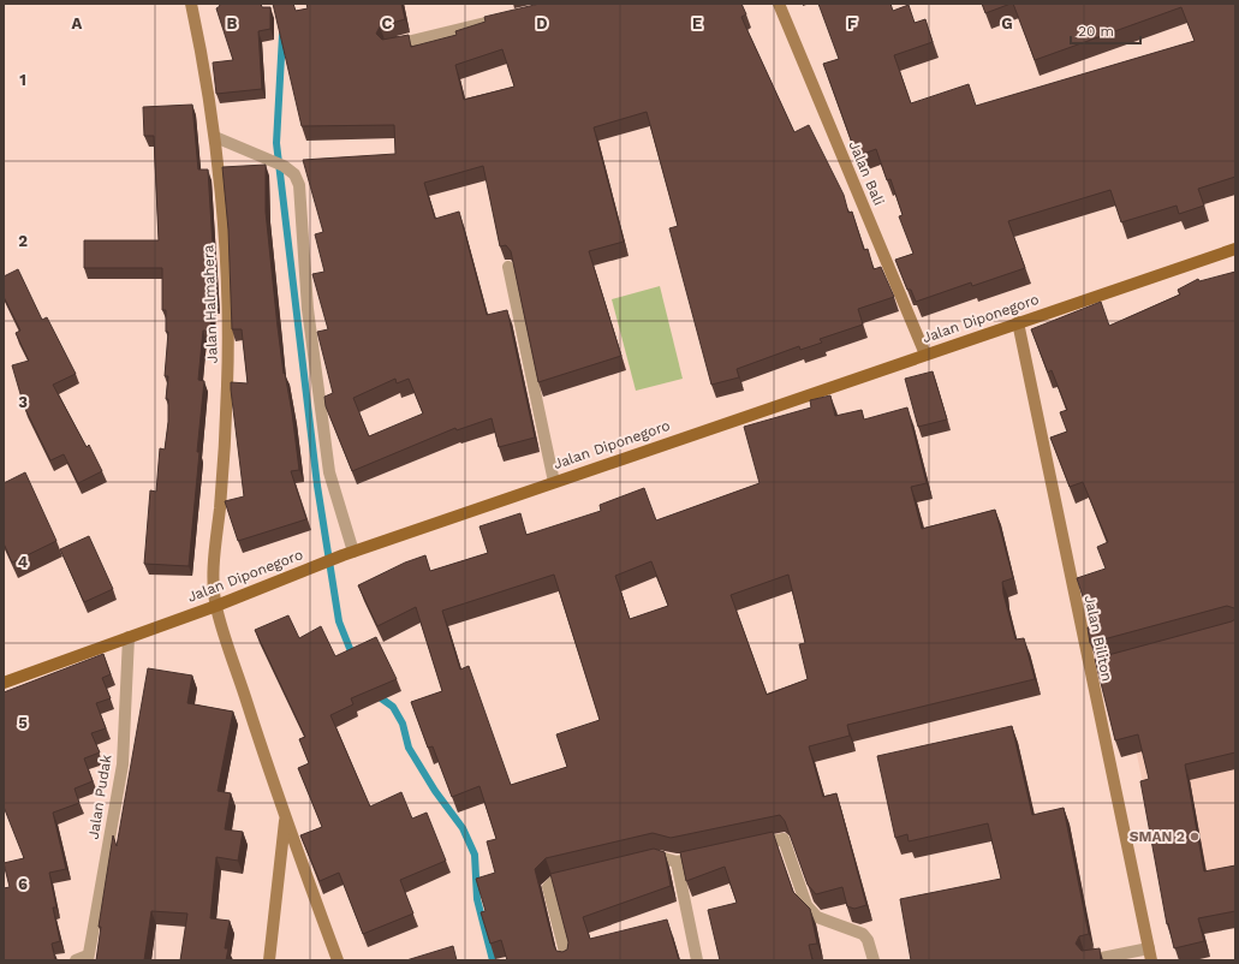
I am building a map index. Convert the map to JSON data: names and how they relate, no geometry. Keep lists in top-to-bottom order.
{
  "streets": {
    "main road": [
      "Jalan Bali",
      "Jalan Halmahera",
      "Jalan Diponegoro",
      "Jalan Biliton"
    ],
    "street": ["Jalan Pudak"]
  },
  "crossings": [
    ["Jalan Bali", "Jalan Diponegoro"],
    ["Jalan Halmahera", "Jalan Diponegoro"],
    ["Jalan Diponegoro", "Jalan Biliton"],
    ["Jalan Diponegoro", "Jalan Pudak"]
  ],
  "places": ["SMAN 2"],
  "scale_bar": "20 m",
  "grid": {
    "columns": [
      "A",
      "B",
      "C",
      "D",
      "E",
      "F",
      "G"
    ],
    "rows": [
      "1",
      "2",
      "3",
      "4",
      "5",
      "6"
    ]
  }
}
